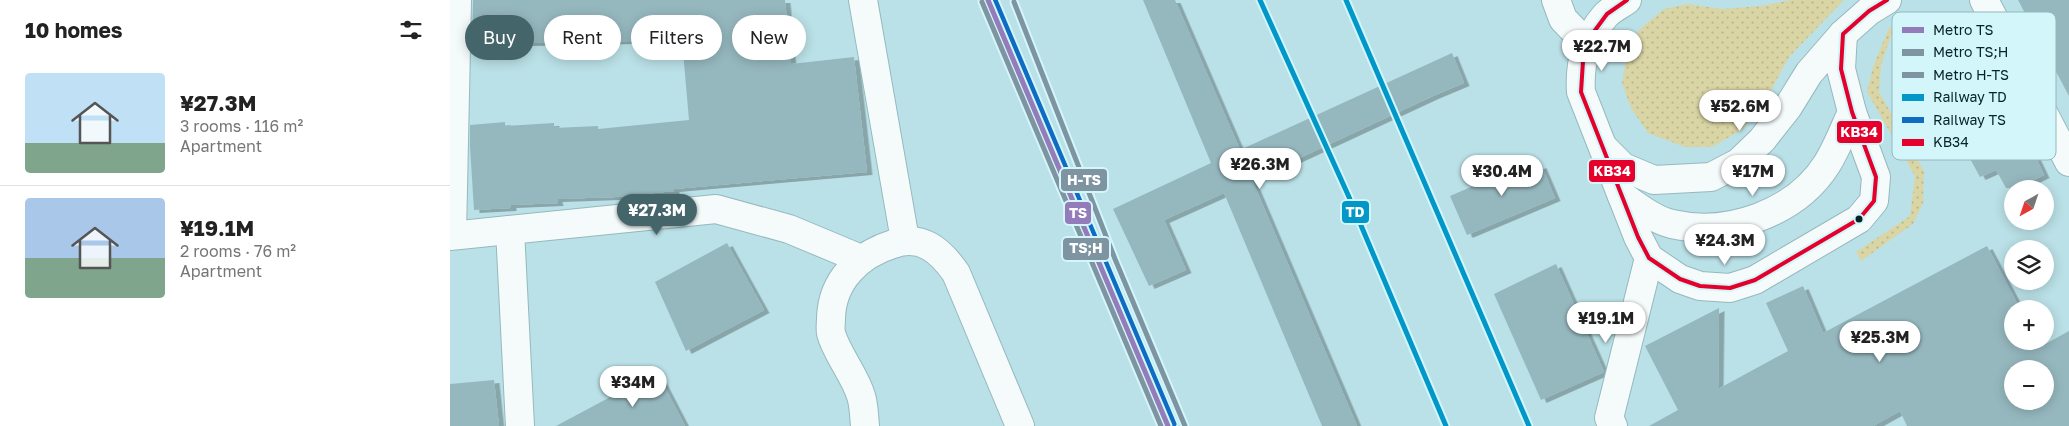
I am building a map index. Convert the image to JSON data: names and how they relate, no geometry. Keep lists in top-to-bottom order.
{
  "lines": [
    "metro line TS",
    "rail line TD",
    "rail line TS",
    "transit line KB34",
    "metro line TS;H",
    "metro line H-TS"
  ],
  "legend": [
    "Metro TS",
    "Metro TS;H",
    "Metro H-TS",
    "Railway TD",
    "Railway TS",
    "KB34"
  ],
  "north": "bottom left",
  "page": {
    "heading": "10 homes",
    "chip": [
      "Buy",
      "Rent",
      "Filters",
      "New"
    ],
    "price": [
      "¥22.7M",
      "¥52.6M",
      "¥26.3M",
      "¥30.4M",
      "¥17M",
      "¥27.3M",
      "¥24.3M",
      "¥19.1M",
      "¥25.3M",
      "¥34M"
    ],
    "list": [
      {
        "name": "¥27.3M",
        "note": "3 rooms · 116 m² · Apartment"
      },
      {
        "name": "¥19.1M",
        "note": "2 rooms · 76 m² · Apartment"
      }
    ],
    "map_buttons": ["+", "−"]
  }
}
